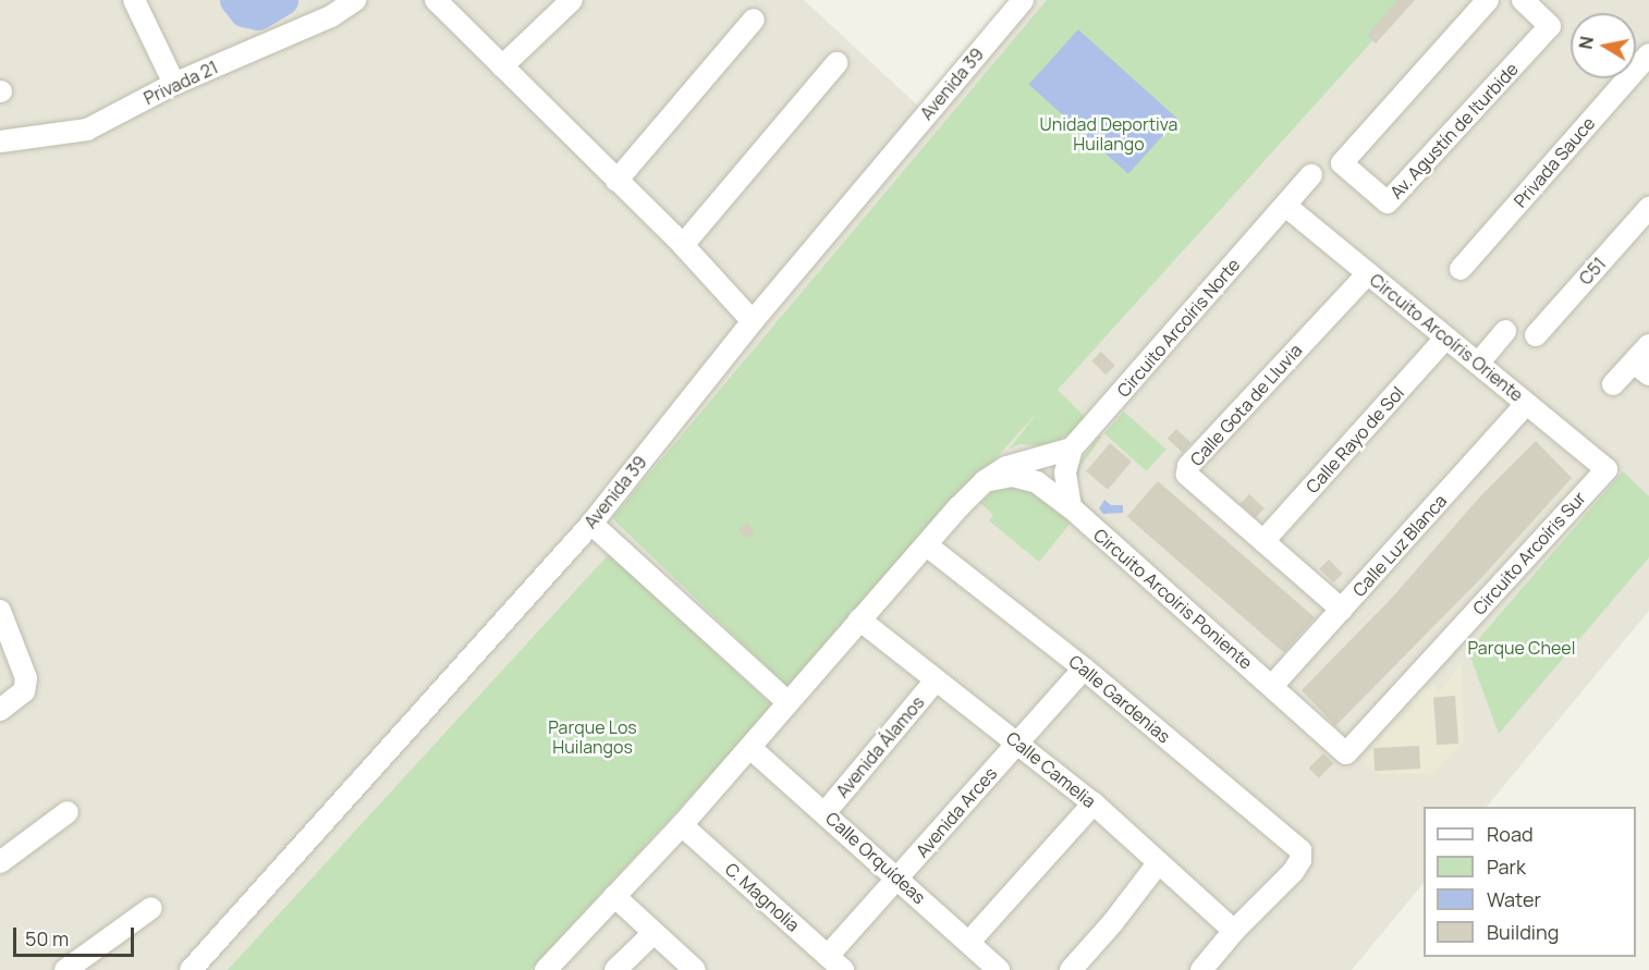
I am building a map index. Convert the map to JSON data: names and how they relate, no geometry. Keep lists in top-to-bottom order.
{
  "streets": {
    "street": [
      "Privada 21",
      "Avenida 39",
      "Av. Agustín de Iturbide",
      "Privada Sauce",
      "C51",
      "Circuito Arcoíris Norte",
      "Circuito Arcoíris Oriente",
      "Calle Gota de Lluvia",
      "Calle Rayo de Sol",
      "Calle Luz Blanca",
      "Circuito Arcoíris Sur",
      "Circuito Arcoíris Poniente",
      "Calle Gardenias",
      "Avenida Álamos",
      "Calle Camelia",
      "Avenida Arces",
      "Calle Orquídeas",
      "C. Magnolia"
    ]
  },
  "crossings": [
    ["Circuito Arcoíris Norte", "Circuito Arcoíris Oriente"],
    ["Circuito Arcoíris Oriente", "Calle Gota de Lluvia"],
    ["Circuito Arcoíris Oriente", "Calle Rayo de Sol"],
    ["Circuito Arcoíris Oriente", "Calle Luz Blanca"],
    ["Circuito Arcoíris Oriente", "Circuito Arcoíris Sur"],
    ["Calle Gota de Lluvia", "Calle Rayo de Sol"],
    ["Calle Gota de Lluvia", "Calle Luz Blanca"],
    ["Calle Luz Blanca", "Circuito Arcoíris Poniente"],
    ["Circuito Arcoíris Sur", "Circuito Arcoíris Poniente"],
    ["Calle Gardenias", "Calle Camelia"],
    ["Calle Gardenias", "Avenida Arces"],
    ["Avenida Álamos", "Calle Camelia"],
    ["Avenida Álamos", "Calle Orquídeas"],
    ["Calle Camelia", "Avenida Arces"],
    ["Avenida Arces", "Calle Orquídeas"],
    ["Avenida Arces", "C. Magnolia"]
  ],
  "parks": ["Unidad Deportiva Huilango", "Parque Cheel", "Parque Los Huilangos"],
  "legend": [
    "Road",
    "Park",
    "Water",
    "Building"
  ],
  "scale_bar": "50 m",
  "north": "left"
}
